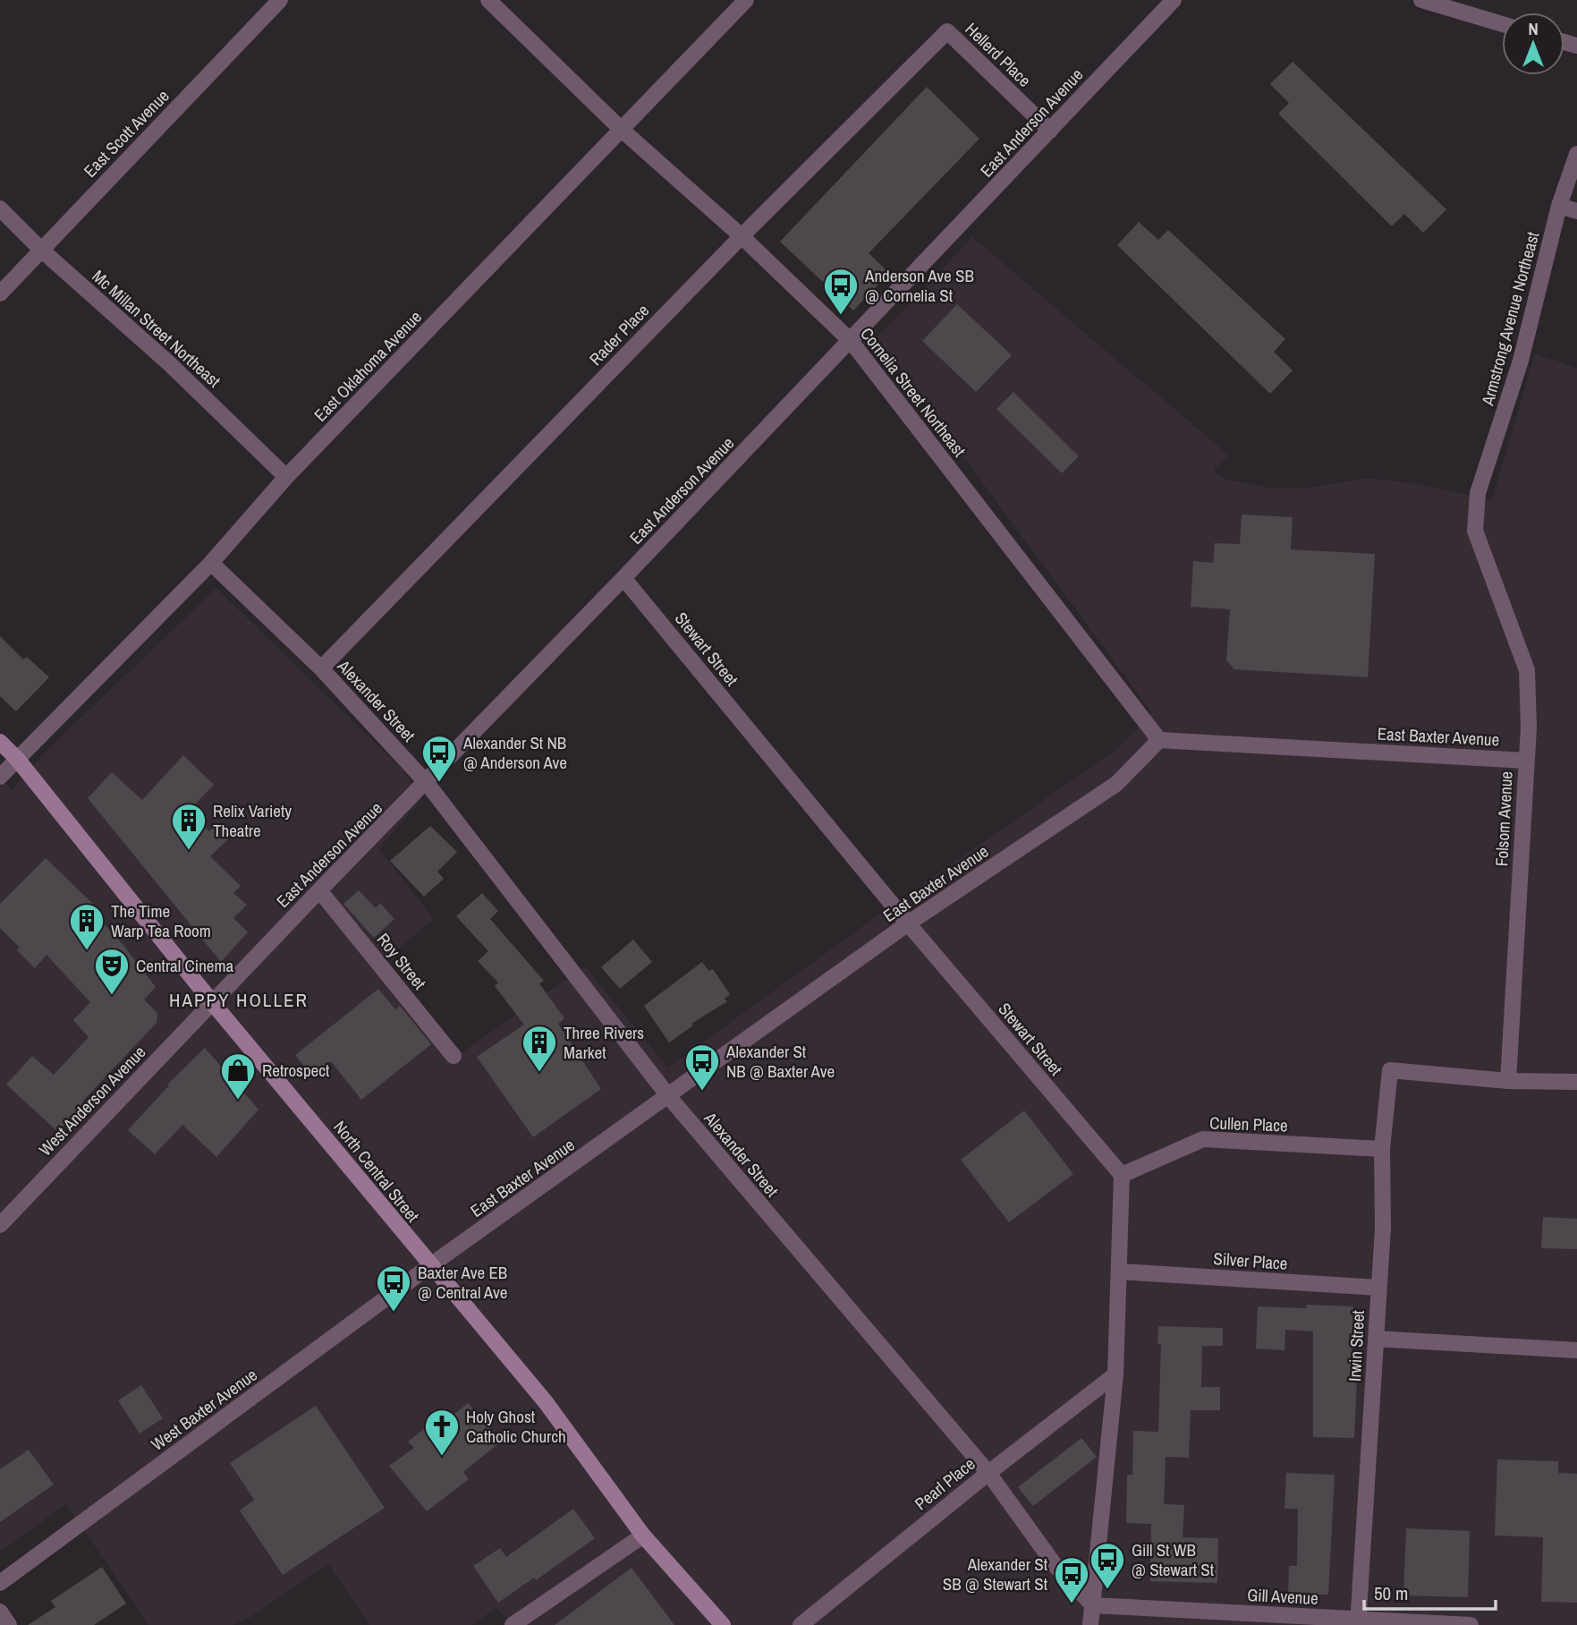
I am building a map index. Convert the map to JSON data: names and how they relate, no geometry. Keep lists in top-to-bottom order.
{
  "streets": {
    "main road": ["North Central Street"],
    "street": [
      "Hellerd Place",
      "East Anderson Avenue",
      "East Scott Avenue",
      "Armstrong Avenue Northeast",
      "Mc Millan Street Northeast",
      "Rader Place",
      "East Oklahoma Avenue",
      "Cornelia Street Northeast",
      "Stewart Street",
      "Alexander Street",
      "East Baxter Avenue",
      "Folsom Avenue",
      "Roy Street",
      "West Anderson Avenue",
      "Cullen Place",
      "Silver Place",
      "Irwin Street",
      "West Baxter Avenue",
      "Pearl Place",
      "Gill Avenue"
    ]
  },
  "crossings": [
    ["Hellerd Place", "East Anderson Avenue"],
    ["Hellerd Place", "Rader Place"],
    ["East Anderson Avenue", "Cornelia Street Northeast"],
    ["East Anderson Avenue", "Stewart Street"],
    ["East Anderson Avenue", "Alexander Street"],
    ["East Anderson Avenue", "Roy Street"],
    ["East Anderson Avenue", "West Anderson Avenue"],
    ["East Anderson Avenue", "North Central Street"],
    ["East Scott Avenue", "Mc Millan Street Northeast"],
    ["Armstrong Avenue Northeast", "Folsom Avenue"],
    ["Mc Millan Street Northeast", "East Oklahoma Avenue"],
    ["Rader Place", "Cornelia Street Northeast"],
    ["Rader Place", "Alexander Street"],
    ["East Oklahoma Avenue", "Cornelia Street Northeast"],
    ["East Oklahoma Avenue", "Alexander Street"],
    ["East Oklahoma Avenue", "North Central Street"],
    ["Cornelia Street Northeast", "East Baxter Avenue"],
    ["Stewart Street", "East Baxter Avenue"],
    ["Stewart Street", "Cullen Place"],
    ["Alexander Street", "East Baxter Avenue"],
    ["Alexander Street", "Pearl Place"],
    ["Alexander Street", "Gill Avenue"],
    ["East Baxter Avenue", "Folsom Avenue"],
    ["East Baxter Avenue", "North Central Street"],
    ["East Baxter Avenue", "West Baxter Avenue"],
    ["Folsom Avenue", "Irwin Street"],
    ["West Anderson Avenue", "North Central Street"],
    ["Cullen Place", "Irwin Street"],
    ["North Central Street", "West Baxter Avenue"],
    ["Silver Place", "Irwin Street"],
    ["Irwin Street", "Gill Avenue"]
  ],
  "districts": ["HAPPY HOLLER"],
  "places": {
    "bus stop": [
      "Anderson Ave SB @ Cornelia St",
      "Alexander St NB @ Anderson Ave",
      "Alexander St NB @ Baxter Ave",
      "Baxter Ave EB @ Central Ave",
      "Gill St WB @ Stewart St",
      "Alexander St SB @ Stewart St"
    ],
    "building": ["Relix Variety Theatre", "The Time Warp Tea Room", "Three Rivers Market"],
    "theatre": ["Central Cinema"],
    "shop": ["Retrospect"],
    "church": ["Holy Ghost Catholic Church"]
  },
  "scale_bar": "50 m",
  "north": "top"
}
